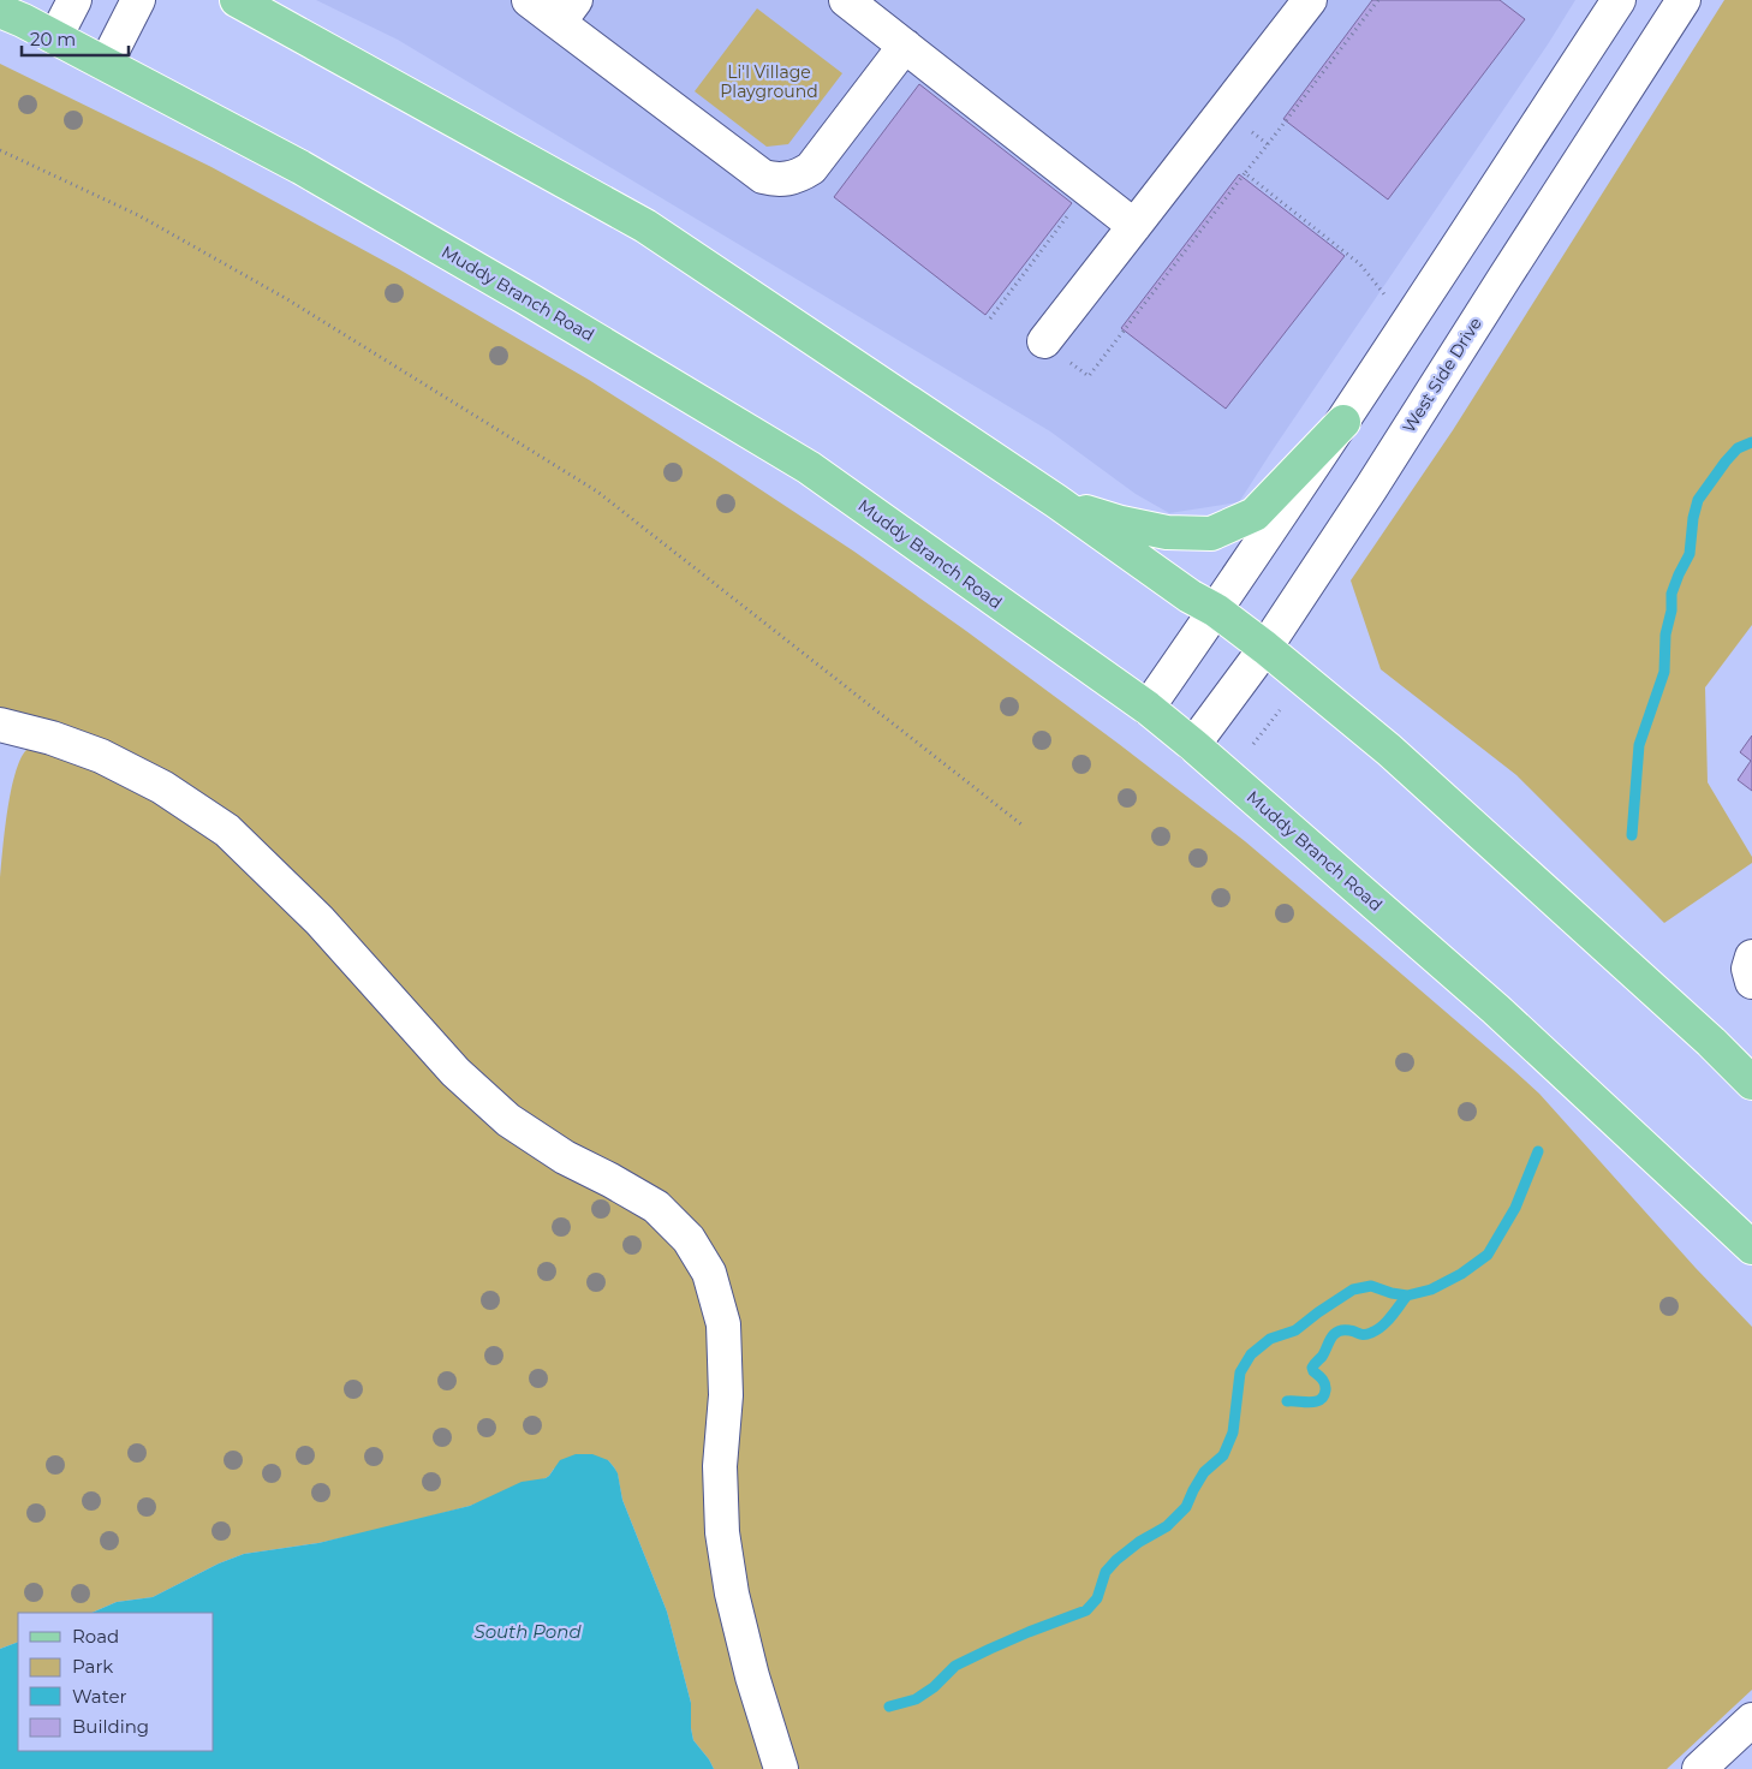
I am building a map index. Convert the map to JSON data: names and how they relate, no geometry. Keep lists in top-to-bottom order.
{
  "streets": {
    "main road": ["Muddy Branch Road"],
    "street": ["West Side Drive"]
  },
  "crossings": [
    ["Muddy Branch Road", "West Side Drive"]
  ],
  "water": ["South Pond"],
  "parks": ["Li'l Village Playground"],
  "legend": [
    "Road",
    "Park",
    "Water",
    "Building"
  ],
  "scale_bar": "20 m"
}
